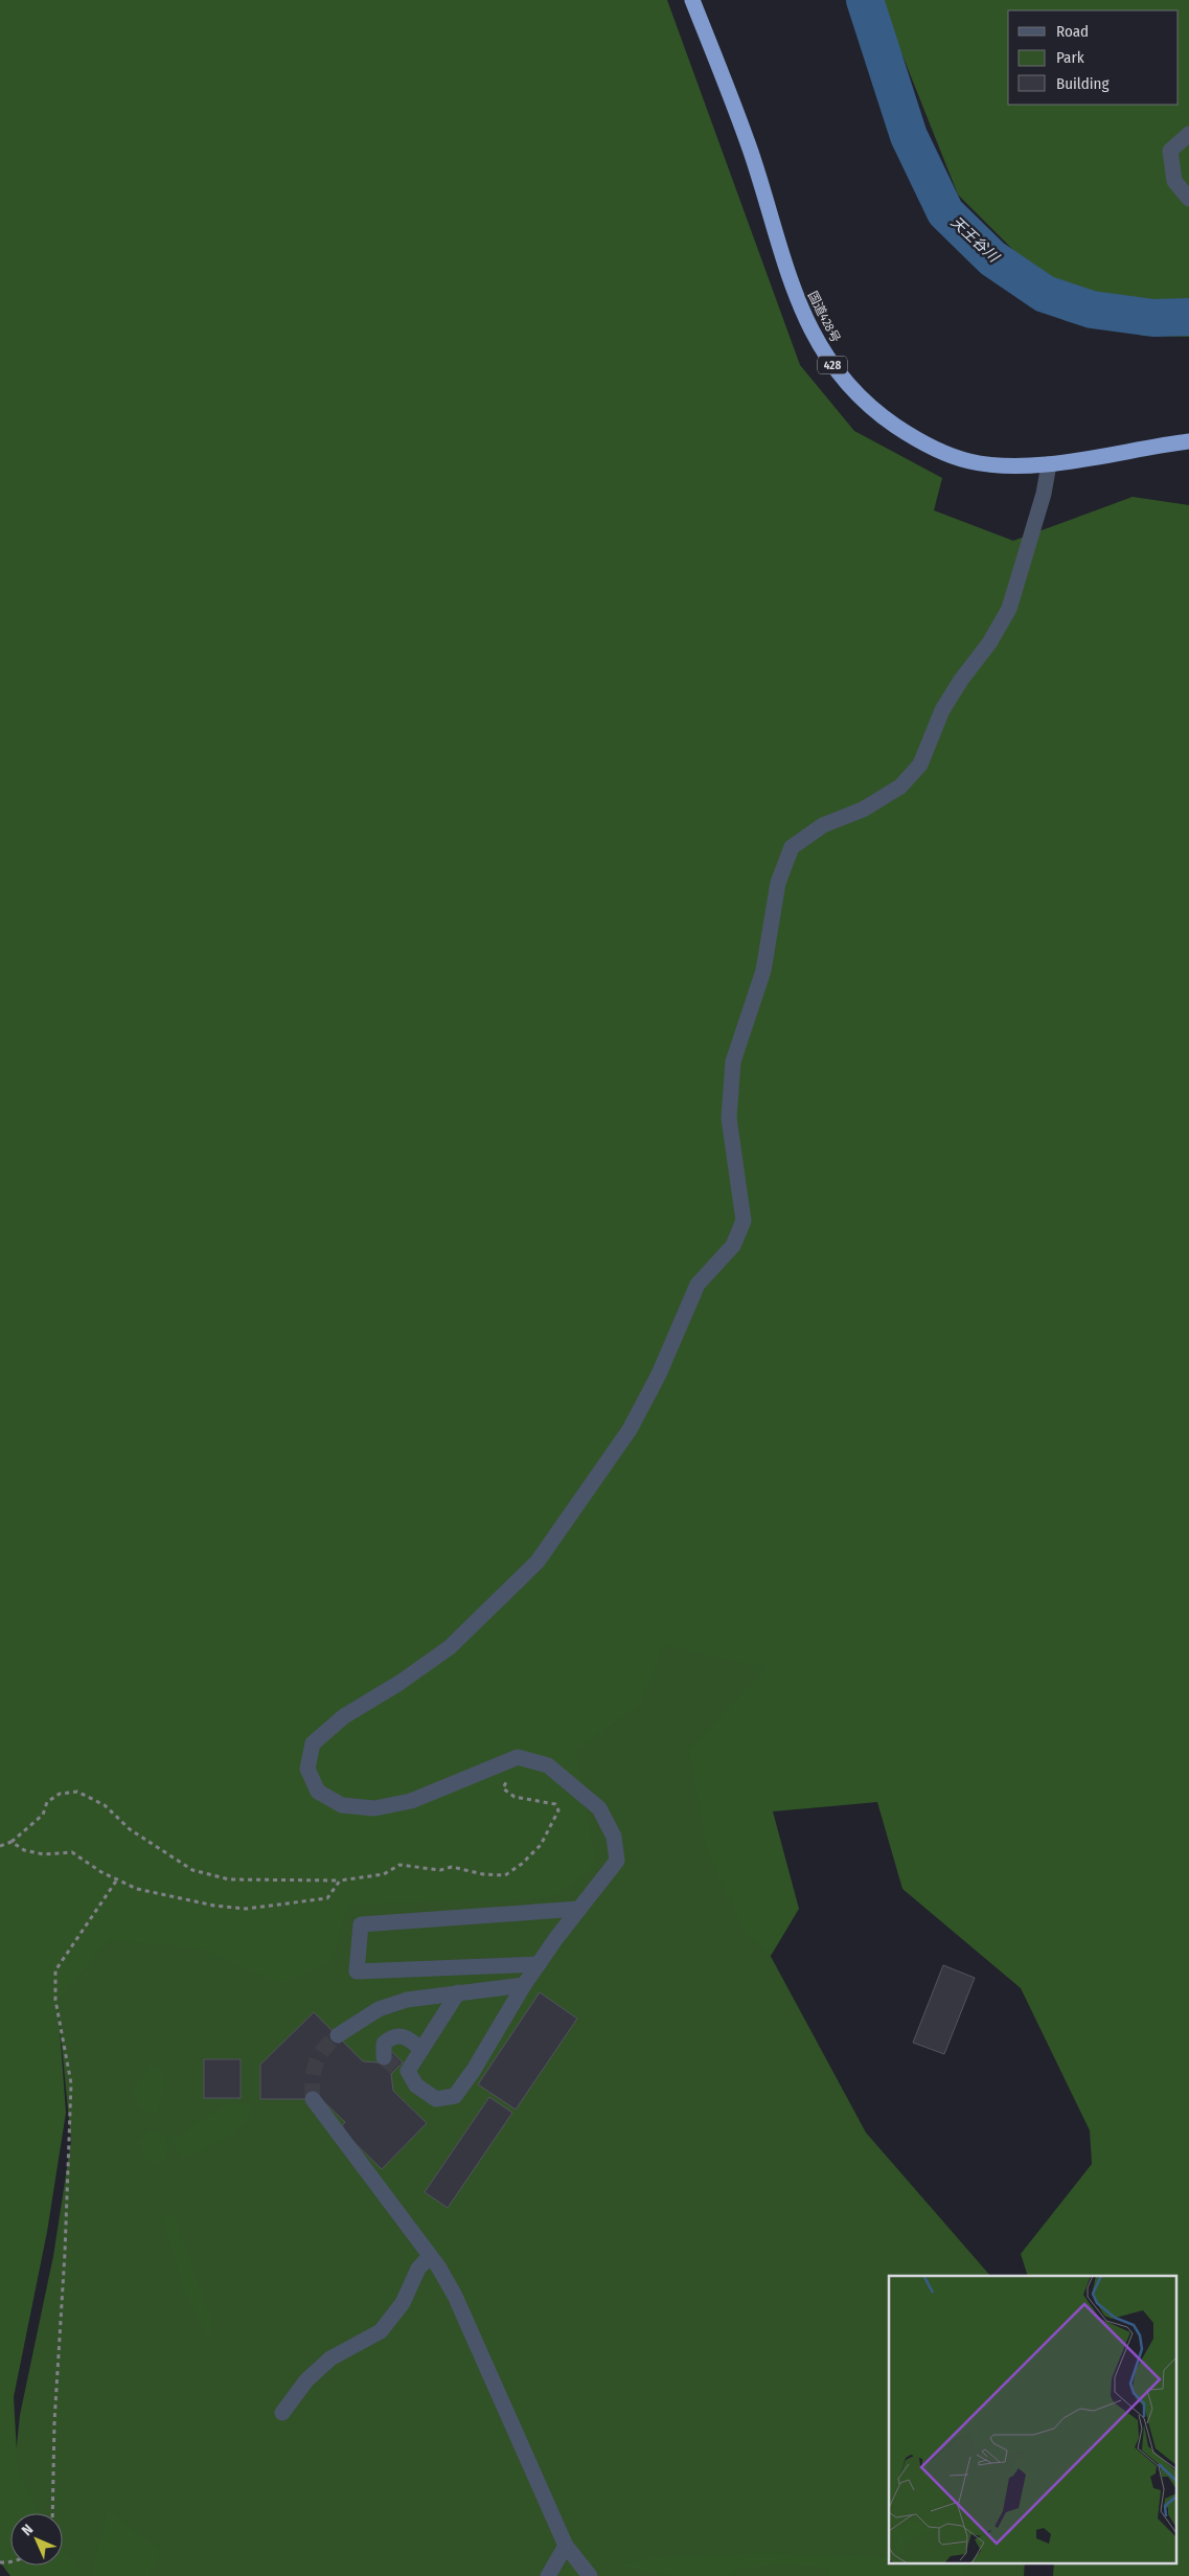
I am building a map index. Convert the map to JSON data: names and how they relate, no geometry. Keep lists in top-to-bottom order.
{
  "streets": {
    "highway": ["国道428号", "428"]
  },
  "water": ["天王谷川"],
  "legend": ["Road", "Park", "Building"],
  "north": "top left"
}
